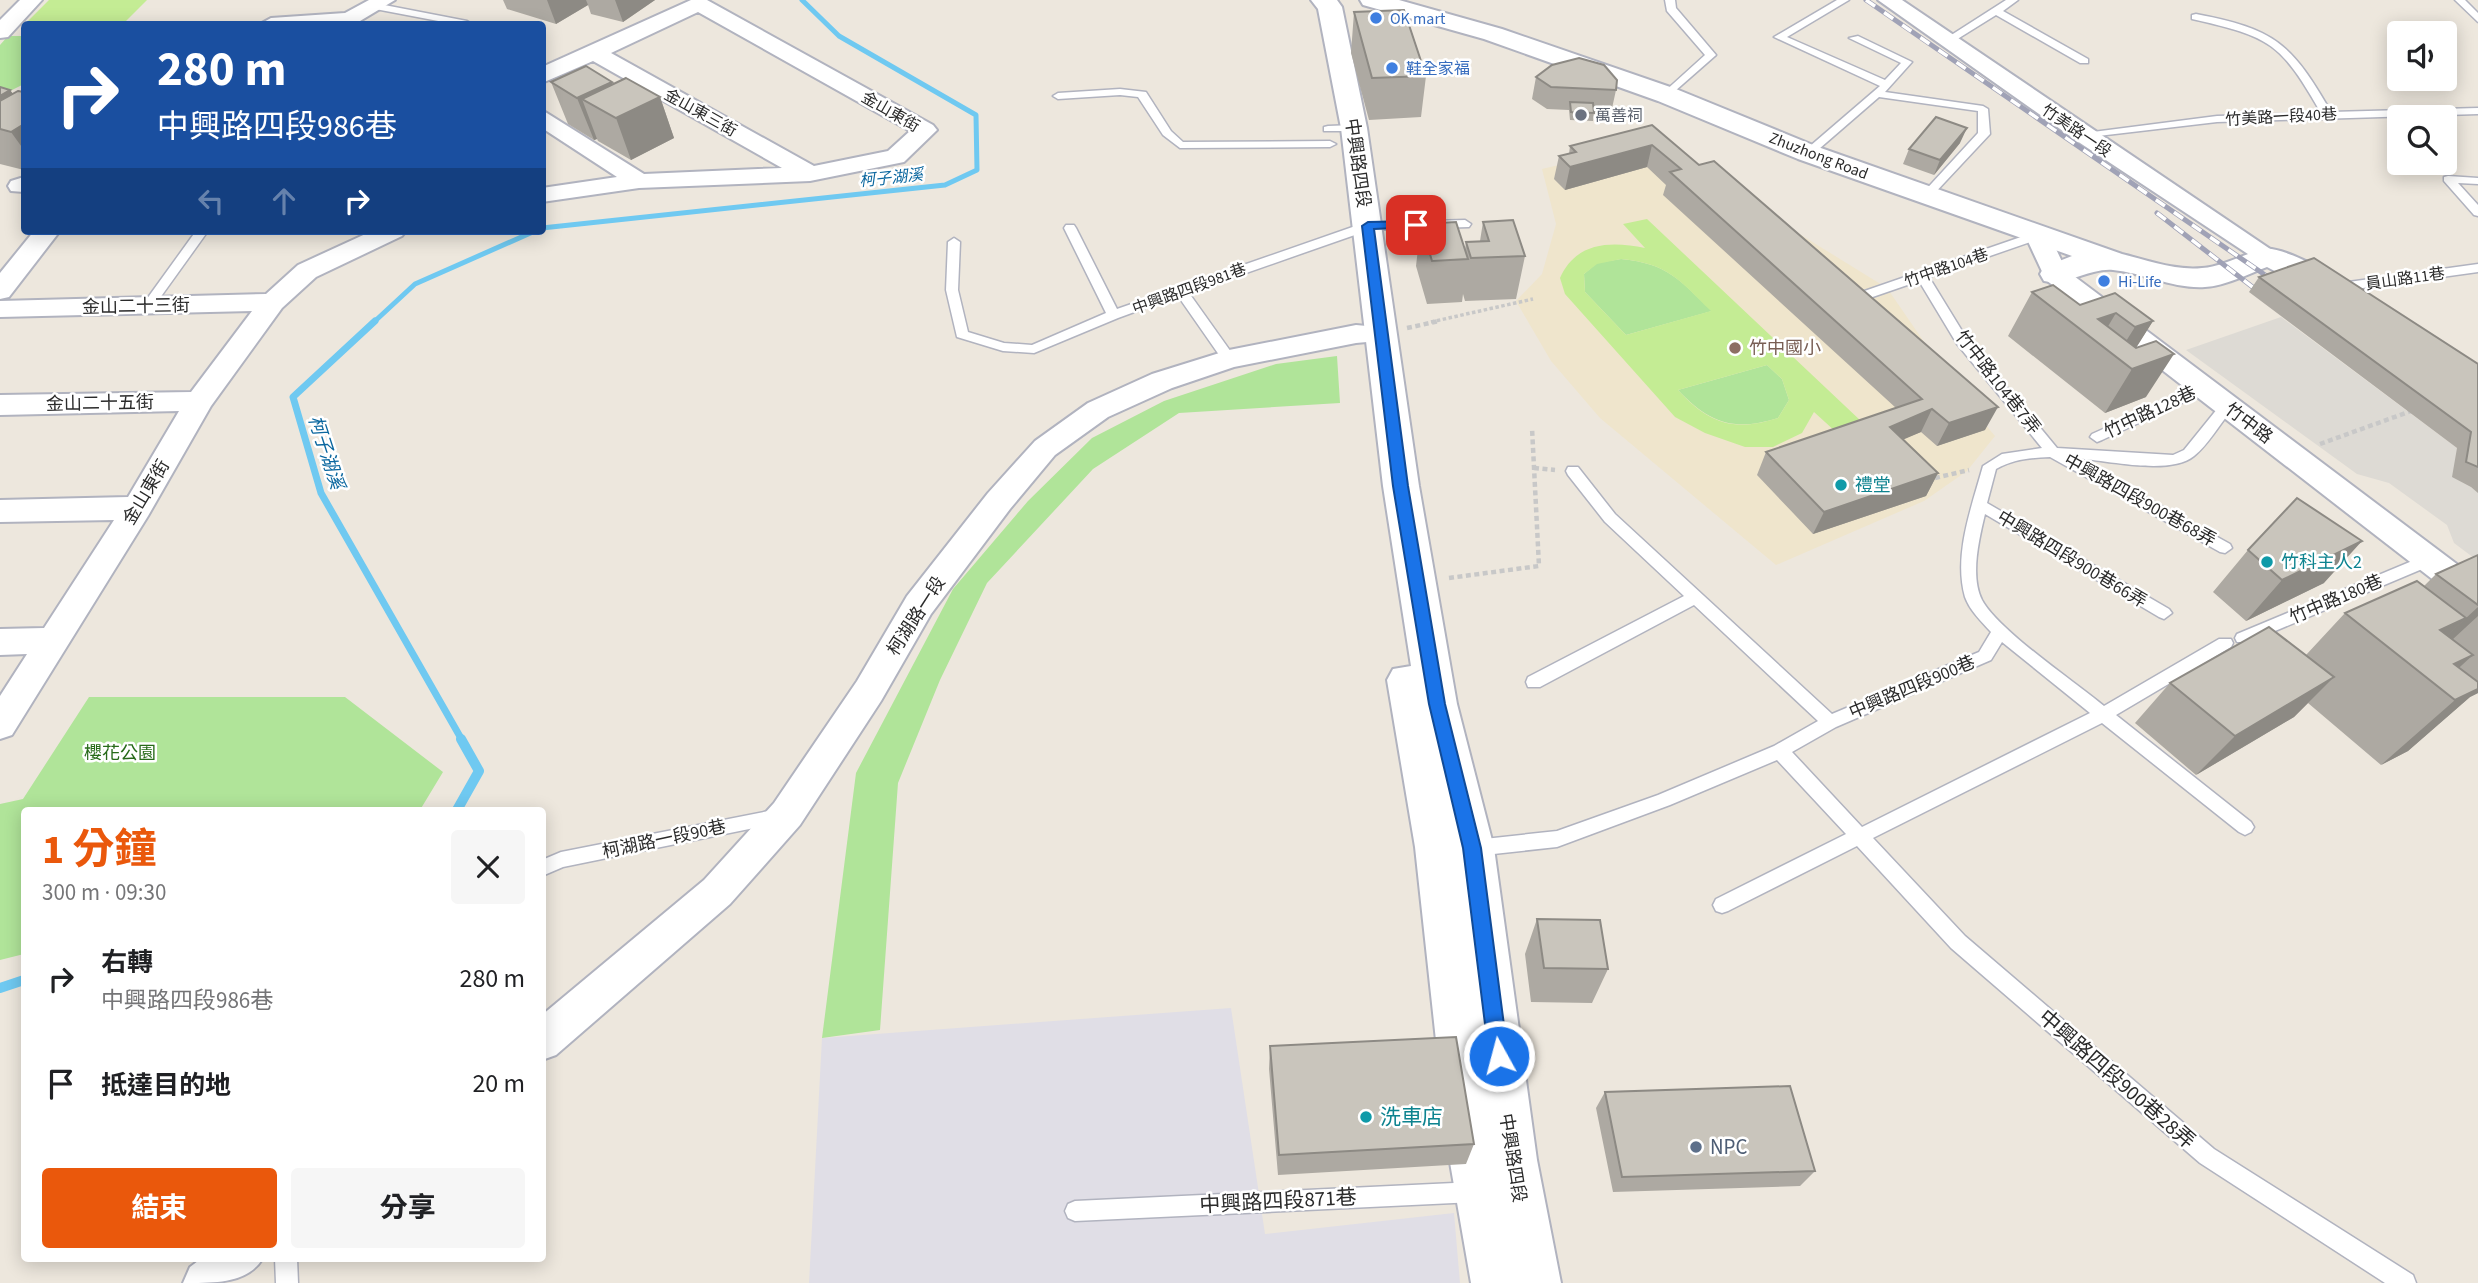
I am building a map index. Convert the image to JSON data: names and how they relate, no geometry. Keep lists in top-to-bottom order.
{
  "streets": {
    "main road": ["Zhuzhong Road", "中興路四段"],
    "street": [
      "金山東街",
      "金山東三街",
      "竹美路一段",
      "金山二十三街",
      "金山二十五街",
      "竹中路",
      "柯湖路一段"
    ],
    "lane": [
      "竹美路一段40巷",
      "竹中路104巷",
      "員山路11巷",
      "中興路四段981巷",
      "竹中路104巷7弄",
      "竹中路128巷",
      "中興路四段900巷68弄",
      "中興路四段900巷66弄",
      "竹中路180巷",
      "中興路四段900巷",
      "柯湖路一段90巷",
      "中興路四段900巷28弄",
      "中興路四段871巷"
    ]
  },
  "crossings": [
    ["金山東街", "金山東三街"],
    ["金山東街", "金山二十三街"],
    ["金山東街", "金山二十五街"],
    ["竹美路一段40巷", "竹美路一段"],
    ["竹美路一段", "Zhuzhong Road"],
    ["Zhuzhong Road", "竹中路104巷"],
    ["Zhuzhong Road", "竹中路"],
    ["中興路四段", "中興路四段981巷"],
    ["中興路四段", "柯湖路一段"],
    ["中興路四段", "中興路四段900巷"],
    ["中興路四段", "中興路四段871巷"],
    ["竹中路104巷", "竹中路104巷7弄"],
    ["竹中路104巷", "竹中路"],
    ["竹中路104巷7弄", "中興路四段900巷68弄"],
    ["竹中路128巷", "竹中路"],
    ["竹中路", "竹中路180巷"],
    ["柯湖路一段", "柯湖路一段90巷"],
    ["中興路四段900巷", "中興路四段900巷28弄"]
  ],
  "water": ["柯子湖溪"],
  "parks": ["櫻花公園"],
  "places": [
    "OK mart",
    "鞋全家福",
    "萬善祠",
    "Hi-Life",
    "竹中國小",
    "禮堂",
    "竹科主人2",
    "洗車店",
    "NPC"
  ],
  "page": {
    "turn": ["280 m", "中興路四段986巷"],
    "heading": ["1 分鐘", "300 m · 09:30"],
    "list": [
      {
        "name": "右轉",
        "note": "中興路四段986巷",
        "value": "280 m"
      },
      {
        "name": "抵達目的地",
        "value": "20 m"
      }
    ],
    "buttons": ["結束", "分享"]
  }
}
